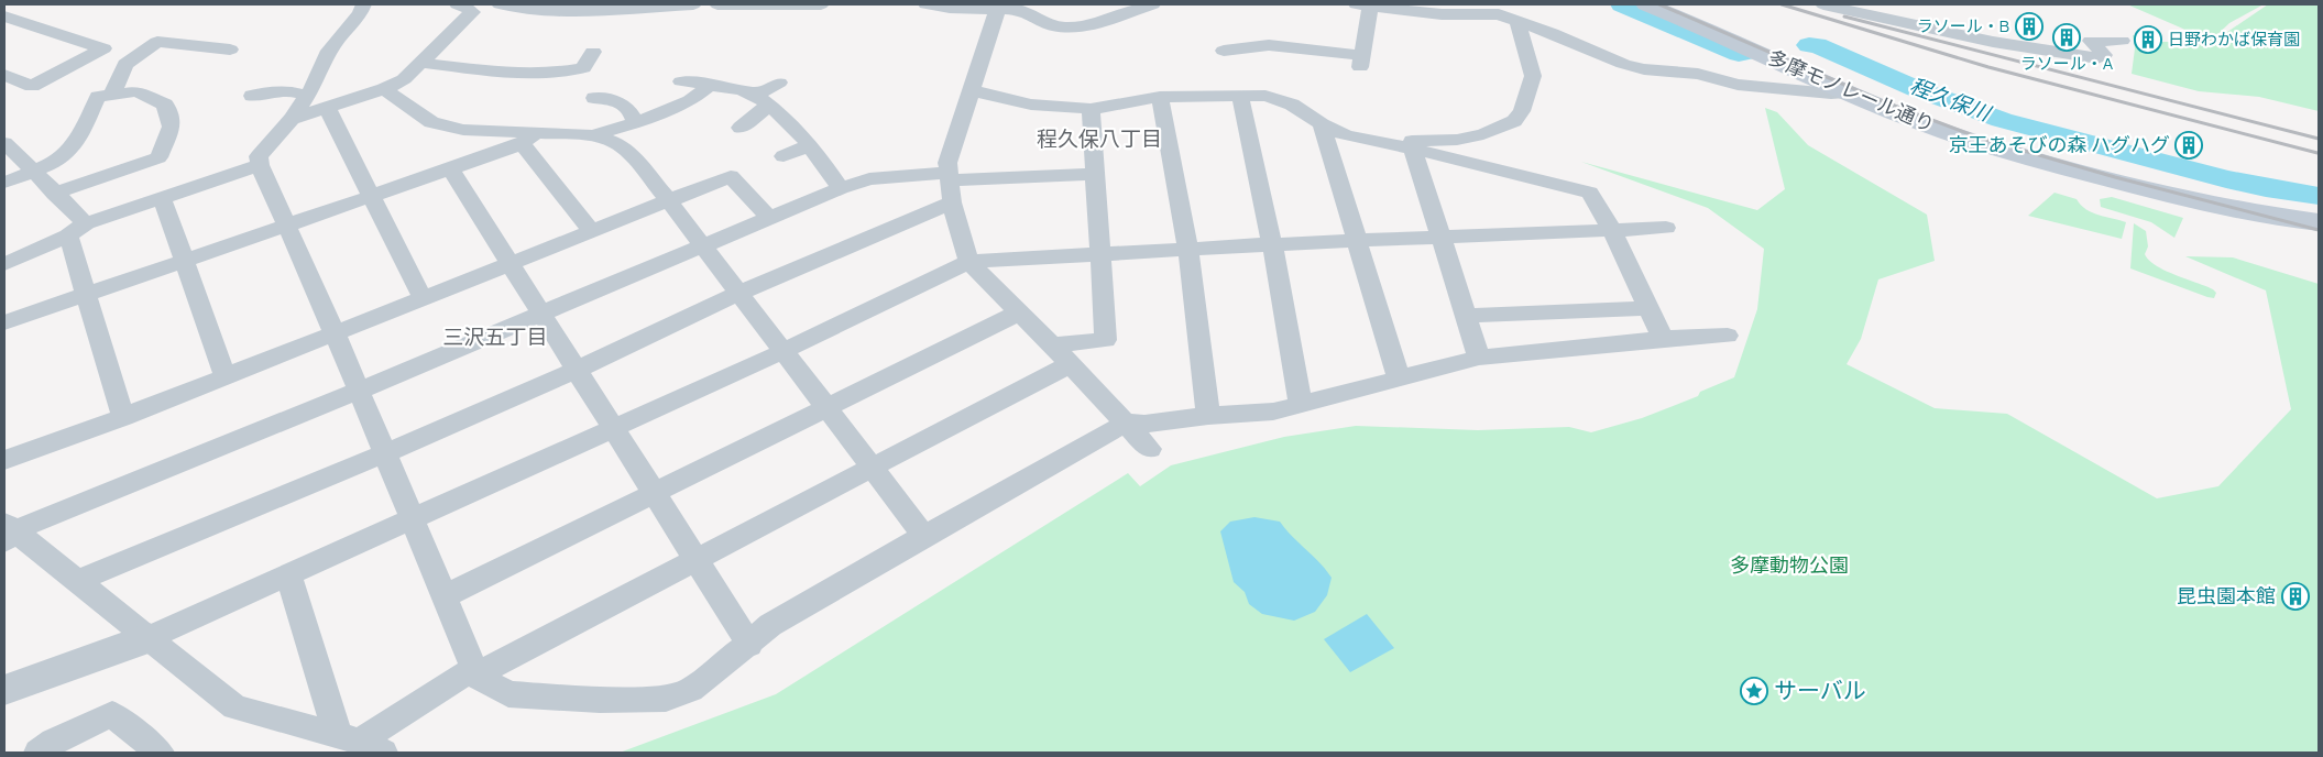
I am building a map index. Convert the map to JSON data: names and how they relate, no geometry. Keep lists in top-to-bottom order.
{
  "streets": {
    "main road": ["多摩モノレール通り"]
  },
  "districts": ["程久保八丁目", "三沢五丁目"],
  "water": ["程久保川"],
  "parks": ["多摩動物公園"],
  "places": {
    "building": [
      "ラソール・B",
      "ラソール・A",
      "日野わかば保育園",
      "京王あそびの森 ハグハグ",
      "昆虫園本館"
    ],
    "place": ["サーバル"]
  }
}
